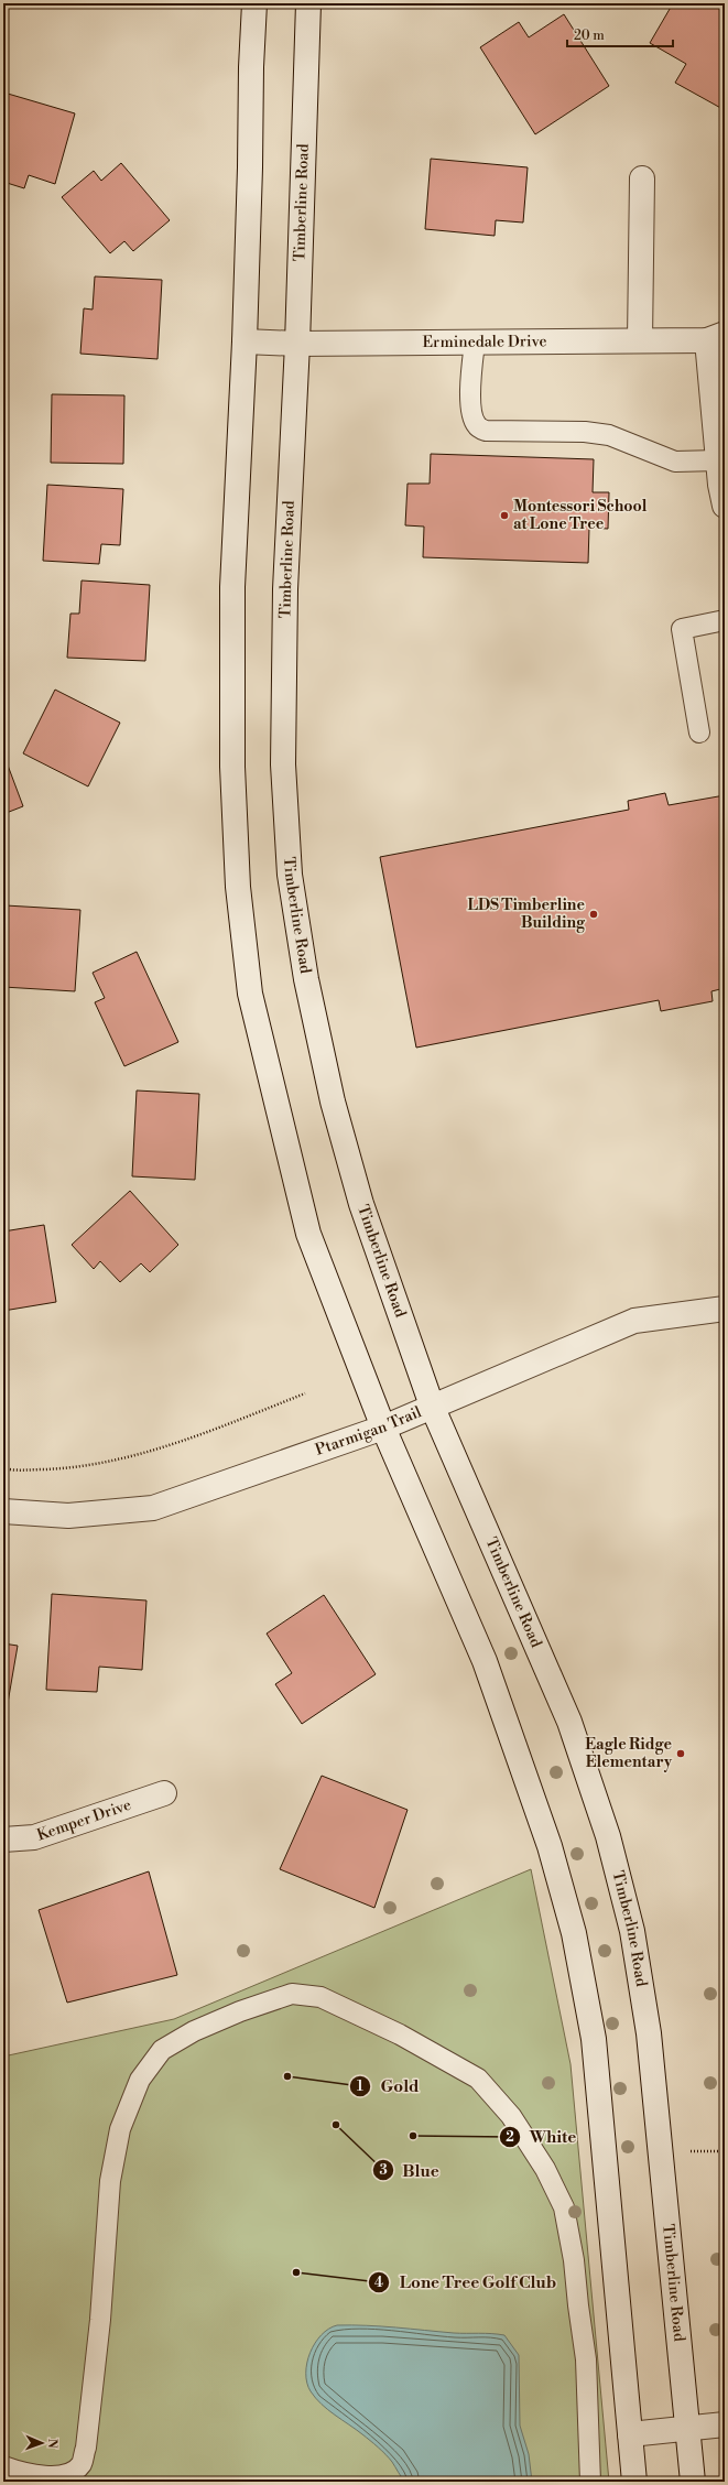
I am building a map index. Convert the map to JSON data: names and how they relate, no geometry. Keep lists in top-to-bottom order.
{
  "streets": {
    "street": [
      "Timberline Road",
      "Erminedale Drive",
      "Ptarmigan Trail",
      "Kemper Drive"
    ]
  },
  "crossings": [
    ["Timberline Road", "Erminedale Drive"],
    ["Timberline Road", "Ptarmigan Trail"]
  ],
  "places": [
    "Montessori School at Lone Tree",
    "LDS Timberline Building",
    "Eagle Ridge Elementary",
    "Gold",
    "Blue",
    "White",
    "Lone Tree Golf Club"
  ],
  "scale_bar": "20 m",
  "north": "right"
}
